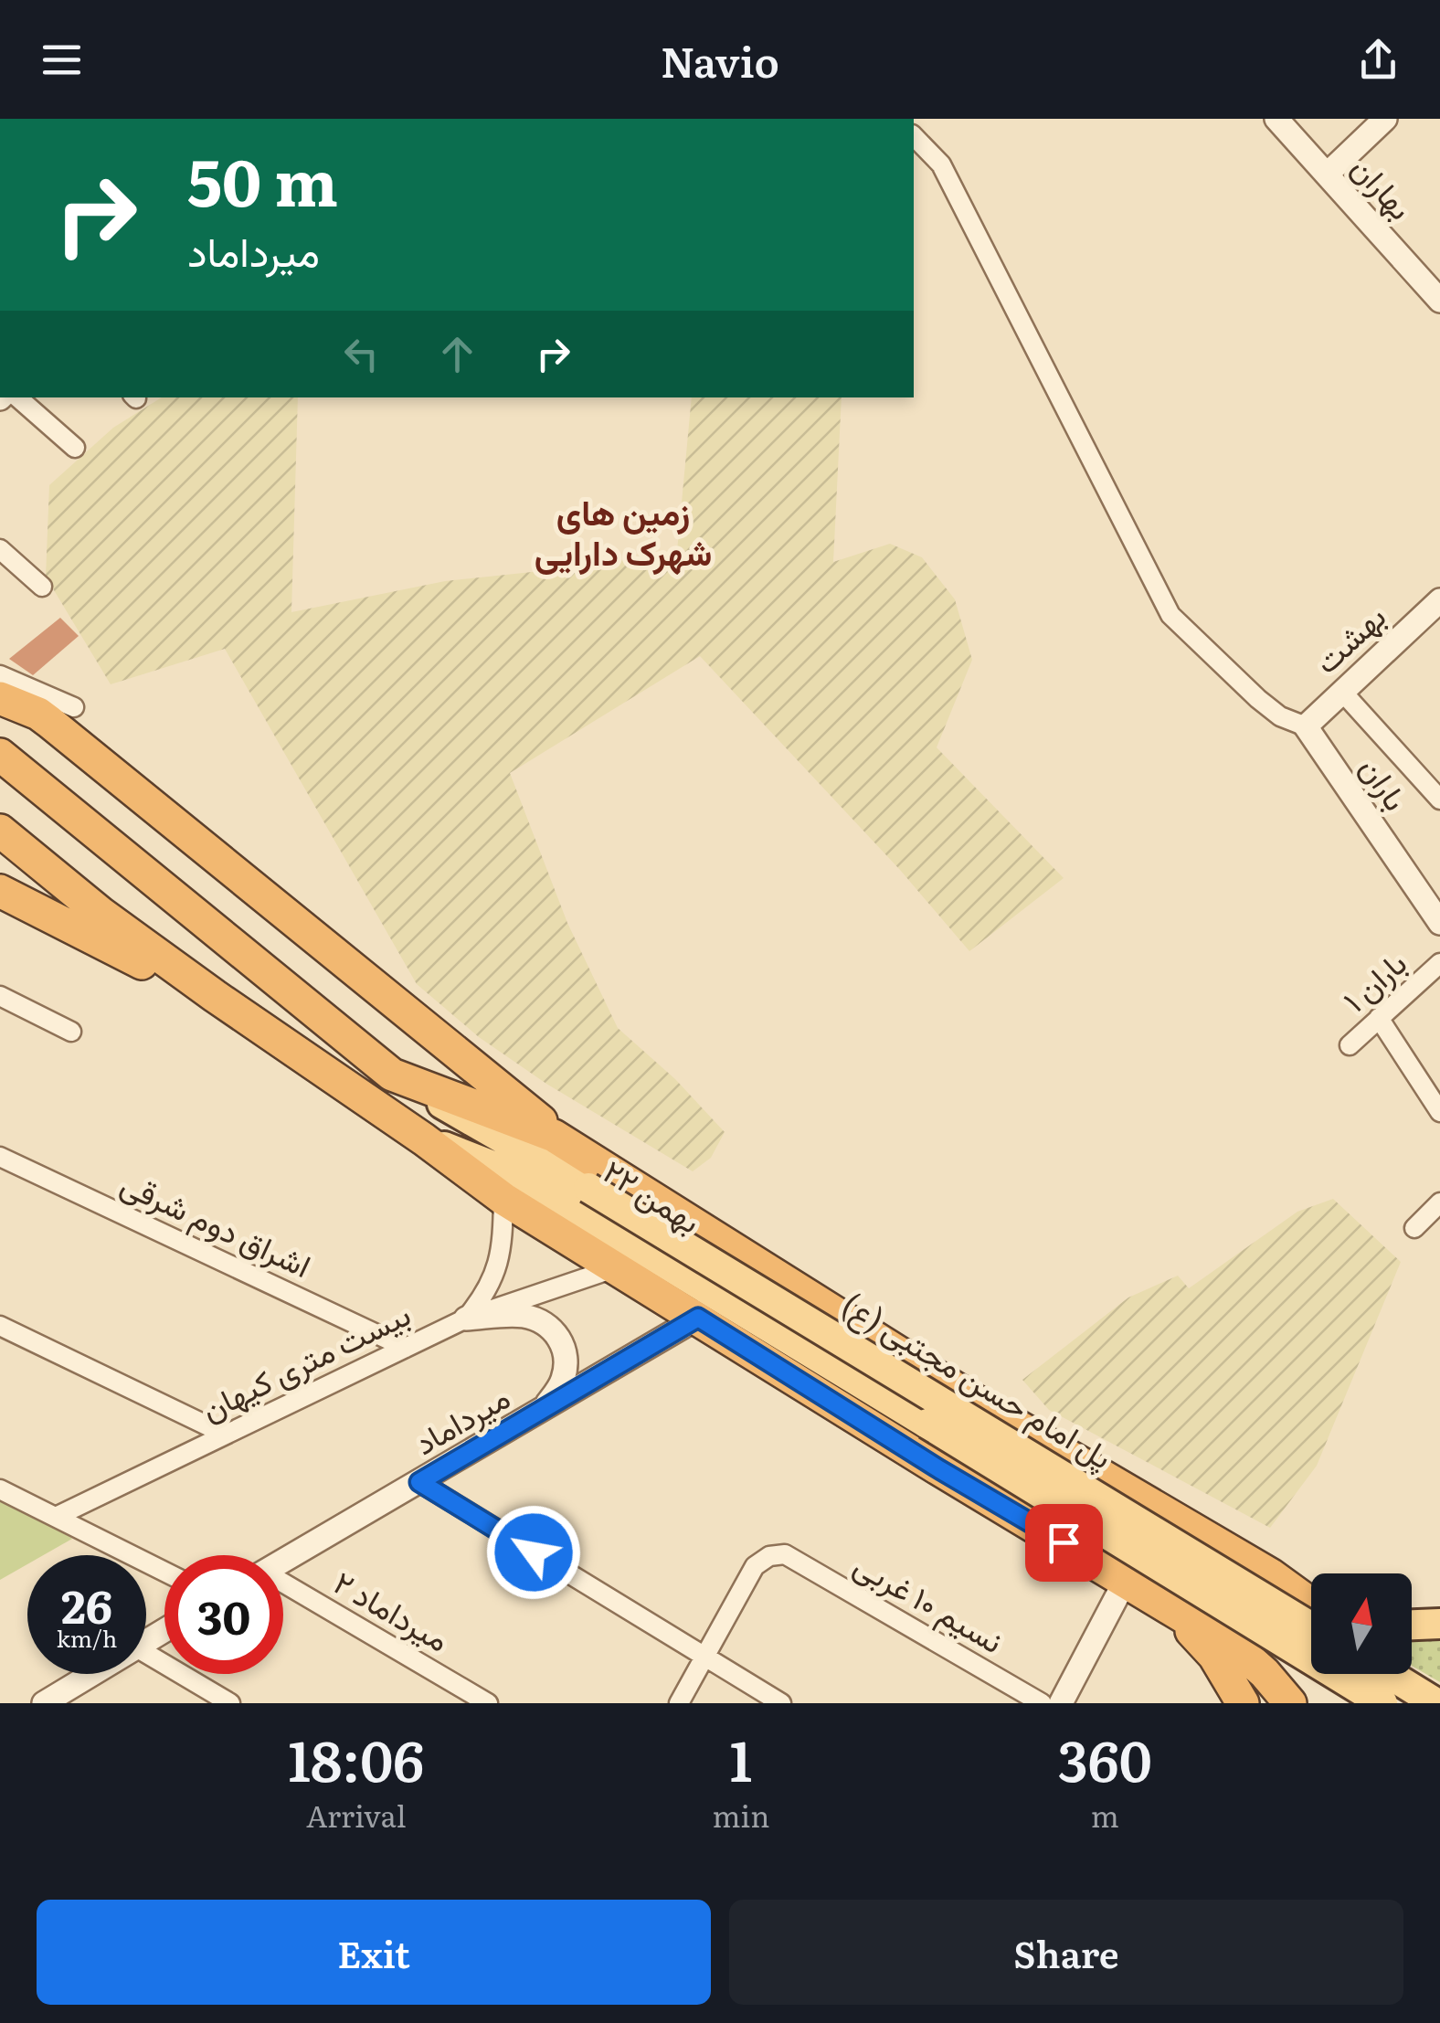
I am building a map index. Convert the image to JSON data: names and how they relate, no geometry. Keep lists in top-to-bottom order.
{
  "streets": {
    "highway": ["۲۲ بهمن"],
    "main road": ["پل امام حسن مجتبی (ع)"],
    "street": [
      "بهاران",
      "بهشت",
      "باران",
      "باران ۱",
      "اشراق دوم شرقی",
      "بیست متری کیهان",
      "میرداماد",
      "نسیم ۱۰ غربی",
      "میرداماد ۲"
    ]
  },
  "crossings": [
    ["بهشت", "باران"],
    ["۲۲ بهمن", "پل امام حسن مجتبی (ع)"],
    ["اشراق دوم شرقی", "بیست متری کیهان"],
    ["بیست متری کیهان", "پل امام حسن مجتبی (ع)"]
  ],
  "districts": ["زمین های شهرک دارایی"],
  "north": "top",
  "page": {
    "header": "Navio",
    "turn": ["50 m", "میرداماد"],
    "speed": "26 km/h",
    "limit": "30",
    "eta": [
      "18:06",
      "Arrival",
      "1",
      "min",
      "360",
      "m"
    ],
    "buttons": ["Exit", "Share"]
  }
}
